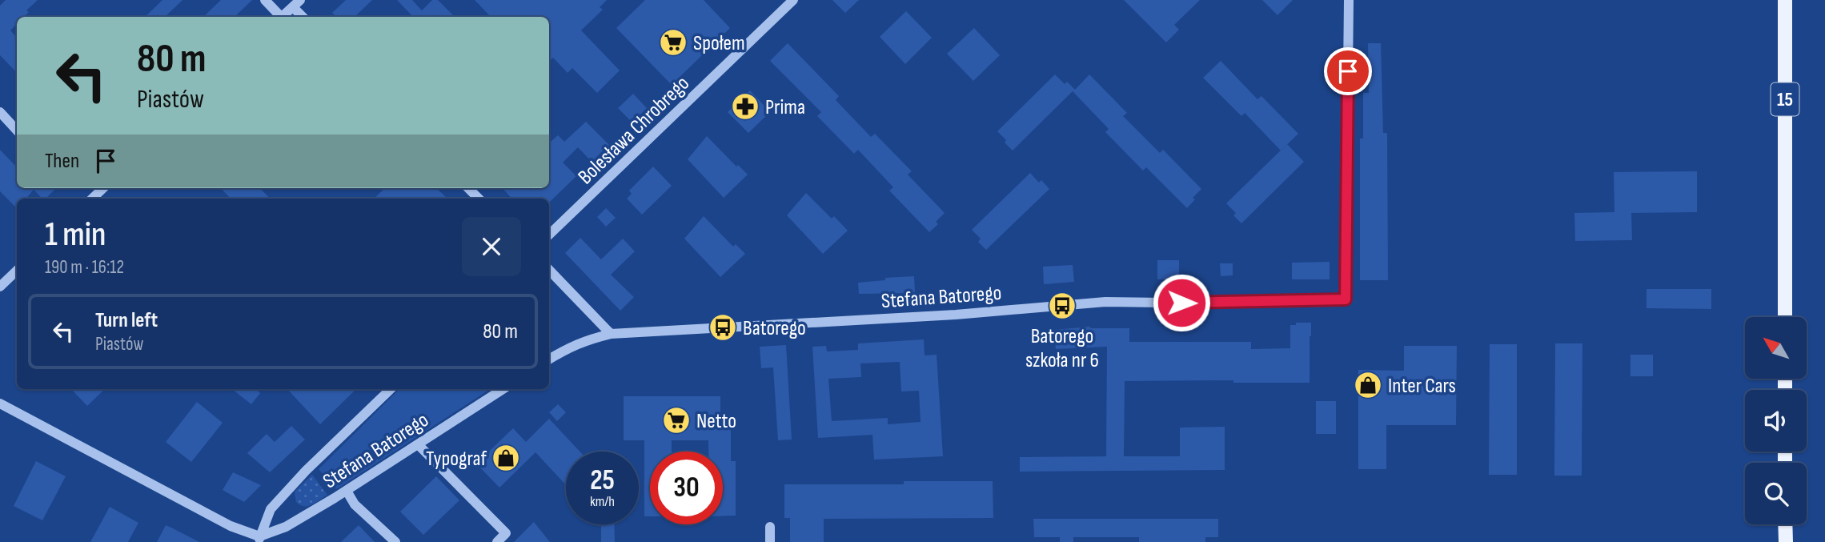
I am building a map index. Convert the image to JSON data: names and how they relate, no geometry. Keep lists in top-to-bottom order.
{
  "streets": {
    "main road": ["15"],
    "street": ["Bolesława Chrobrego", "Stefana Batorego"]
  },
  "places": {
    "supermarket": ["Społem", "Netto"],
    "pharmacy": ["Prima"],
    "bus stop": ["Batorego szkoła nr 6", "Batorego"],
    "shop": ["Inter Cars", "Typograf"]
  },
  "north": "top left",
  "page": {
    "turn": ["80 m", "Piastów"],
    "then": "Then",
    "heading": ["1 min", "190 m · 16:12"],
    "list": [
      {
        "name": "Turn left",
        "note": "Piastów",
        "value": "80 m"
      }
    ],
    "speed": "25 km/h",
    "limit": "30"
  }
}
